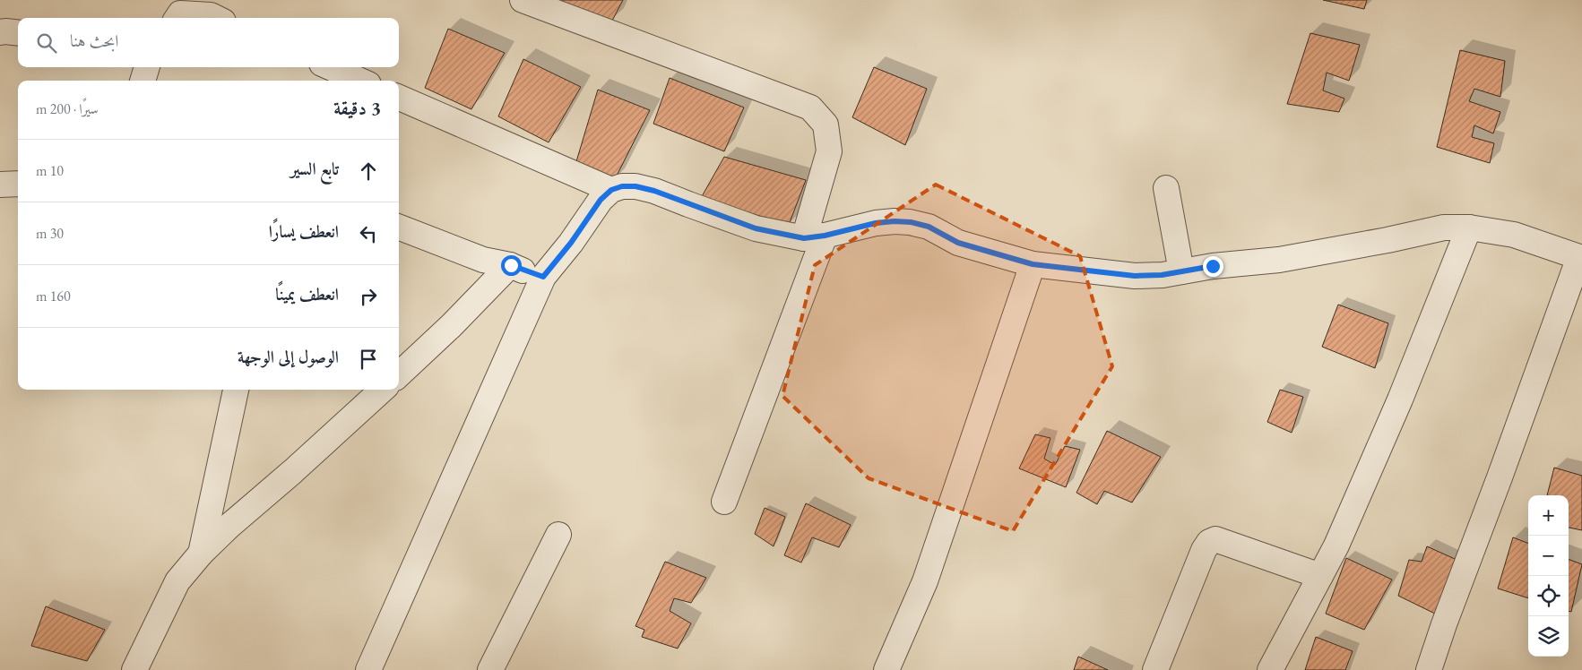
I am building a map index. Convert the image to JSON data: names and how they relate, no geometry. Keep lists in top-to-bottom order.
{
  "page": {
    "search": "ابحث هنا",
    "heading": ["3 دقيقة", "سيرًا · 200 m"],
    "list": [
      ["تابع السير", "10 m"],
      ["انعطف يسارًا", "30 m"],
      ["انعطف يمينًا", "160 m"],
      "الوصول إلى الوجهة"
    ],
    "map_buttons": ["+", "−"]
  }
}
